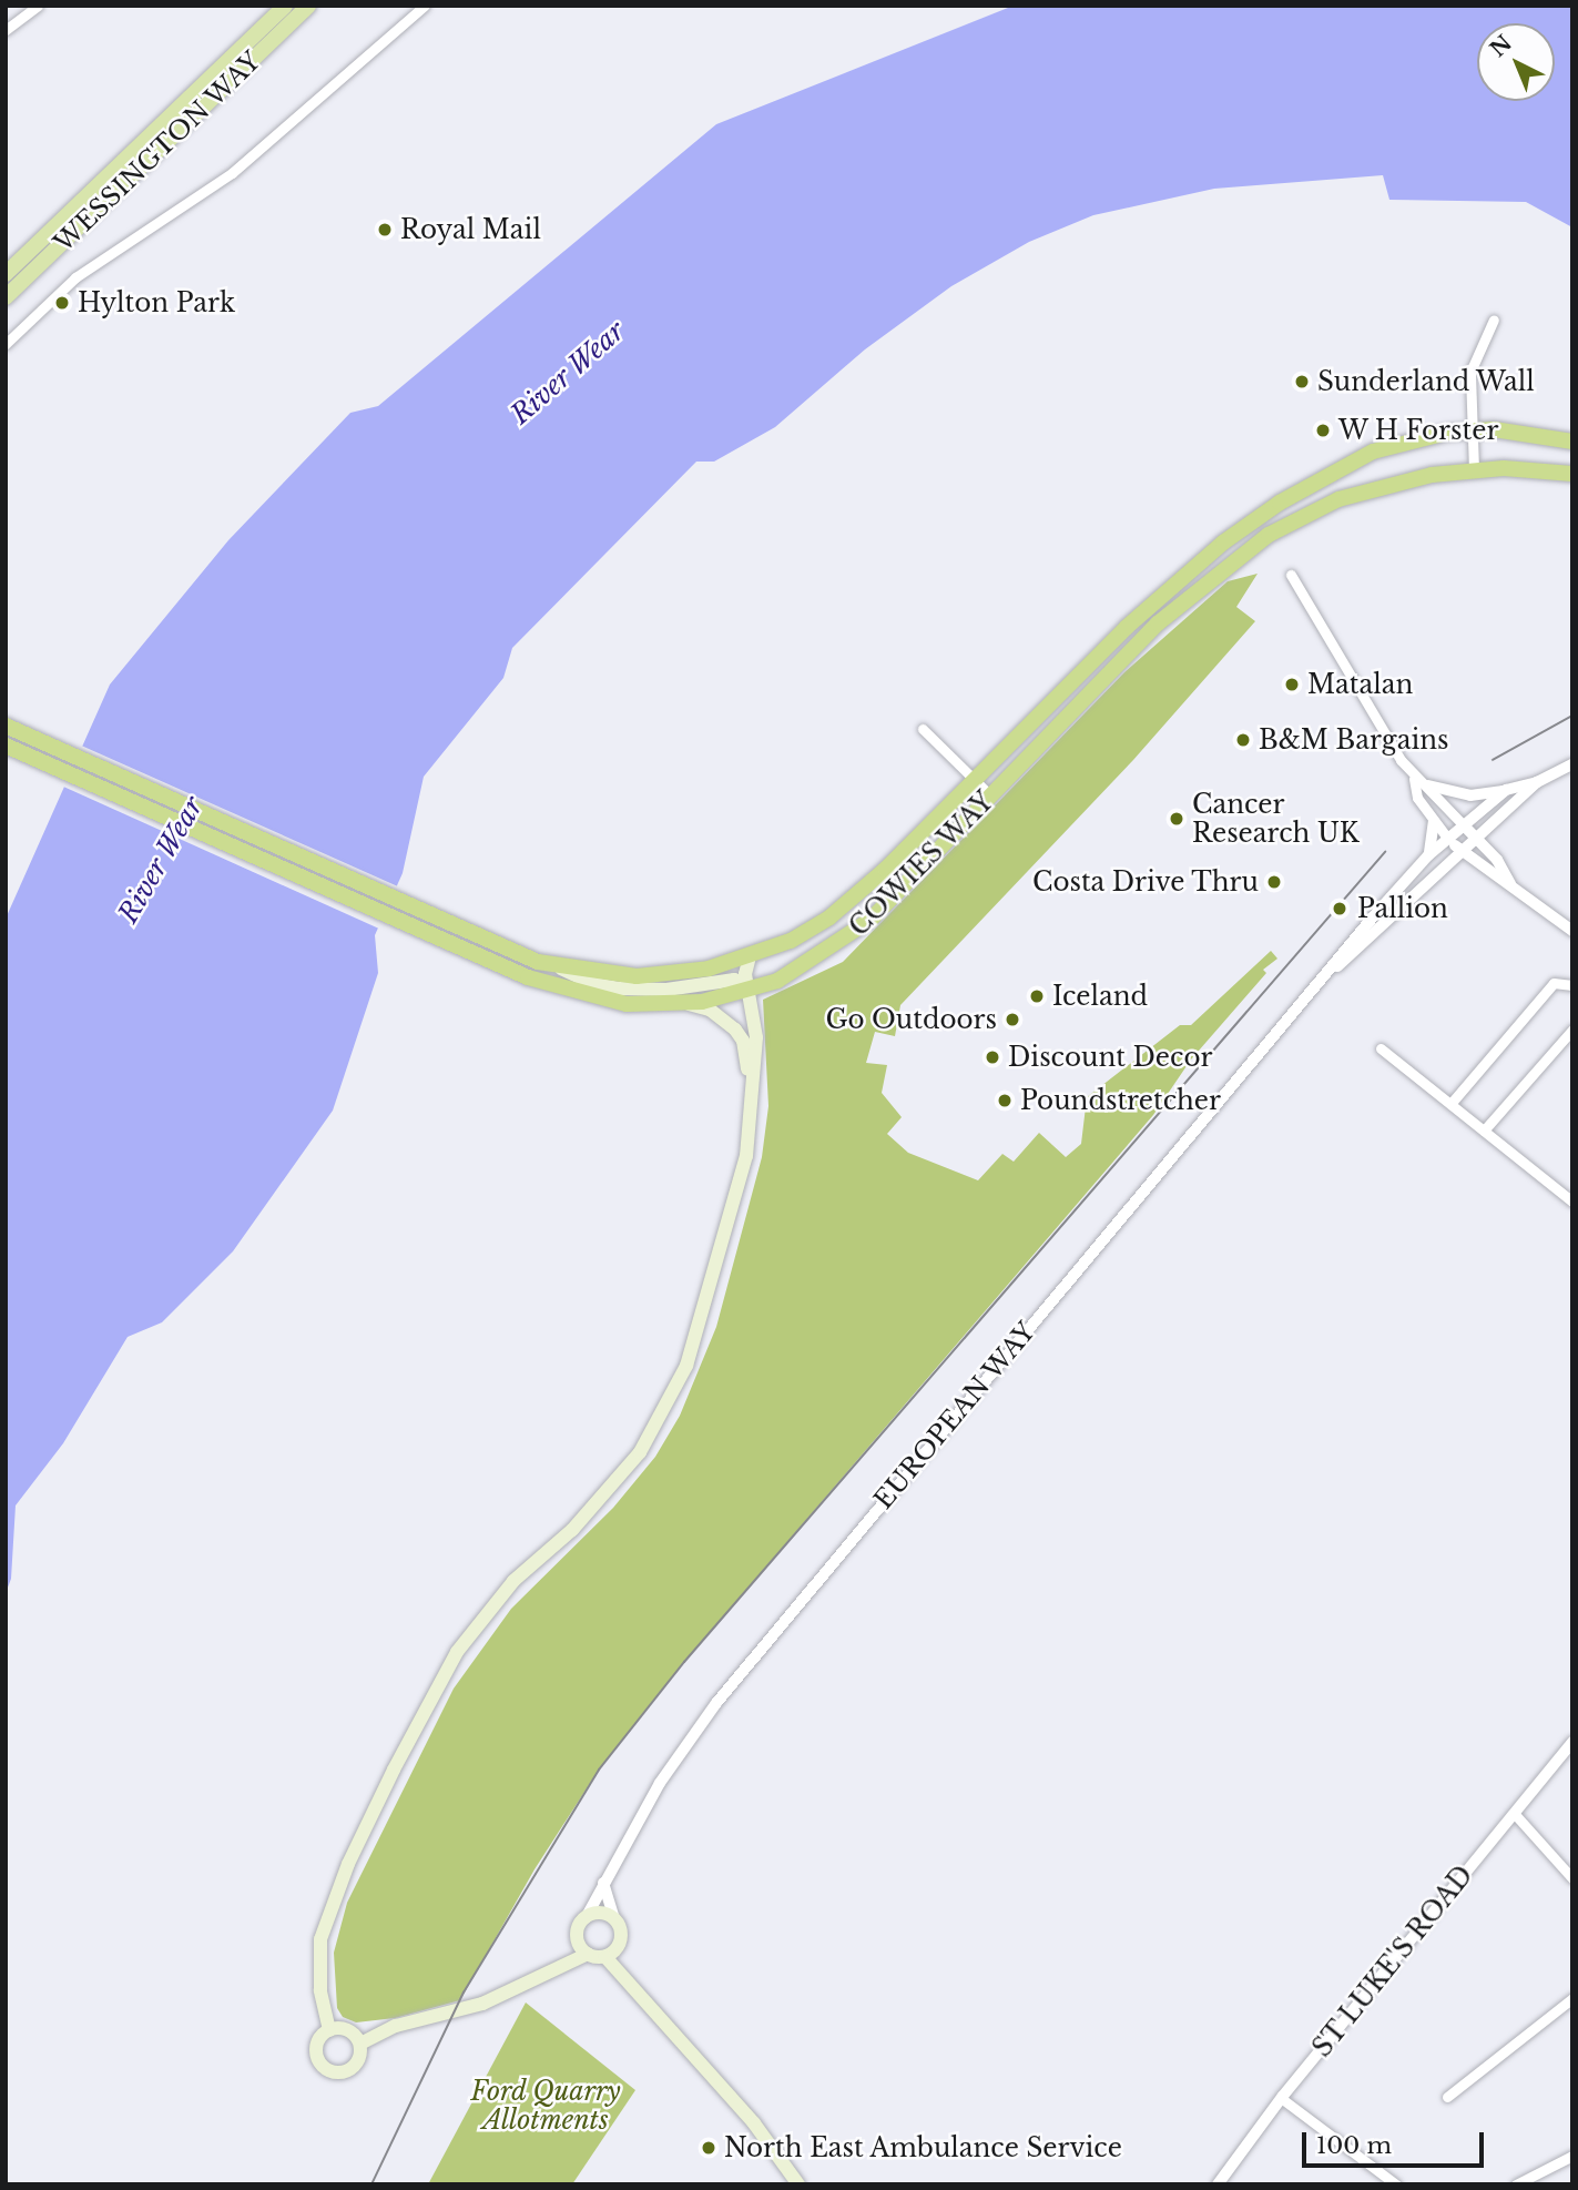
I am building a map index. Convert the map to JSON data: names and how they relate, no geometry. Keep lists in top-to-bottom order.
{
  "streets": {
    "highway": ["COWIES WAY"],
    "main road": ["WESSINGTON WAY"],
    "street": ["EUROPEAN WAY", "ST LUKE'S ROAD"]
  },
  "water": ["River Wear"],
  "parks": ["Ford Quarry Allotments"],
  "places": [
    "Royal Mail",
    "Hylton Park",
    "Sunderland Wall",
    "W H Forster",
    "Matalan",
    "B&M Bargains",
    "Cancer Research UK",
    "Costa Drive Thru",
    "Pallion",
    "Iceland",
    "Go Outdoors",
    "Discount Decor",
    "Poundstretcher",
    "North East Ambulance Service"
  ],
  "scale_bar": "100 m",
  "north": "top left"
}
